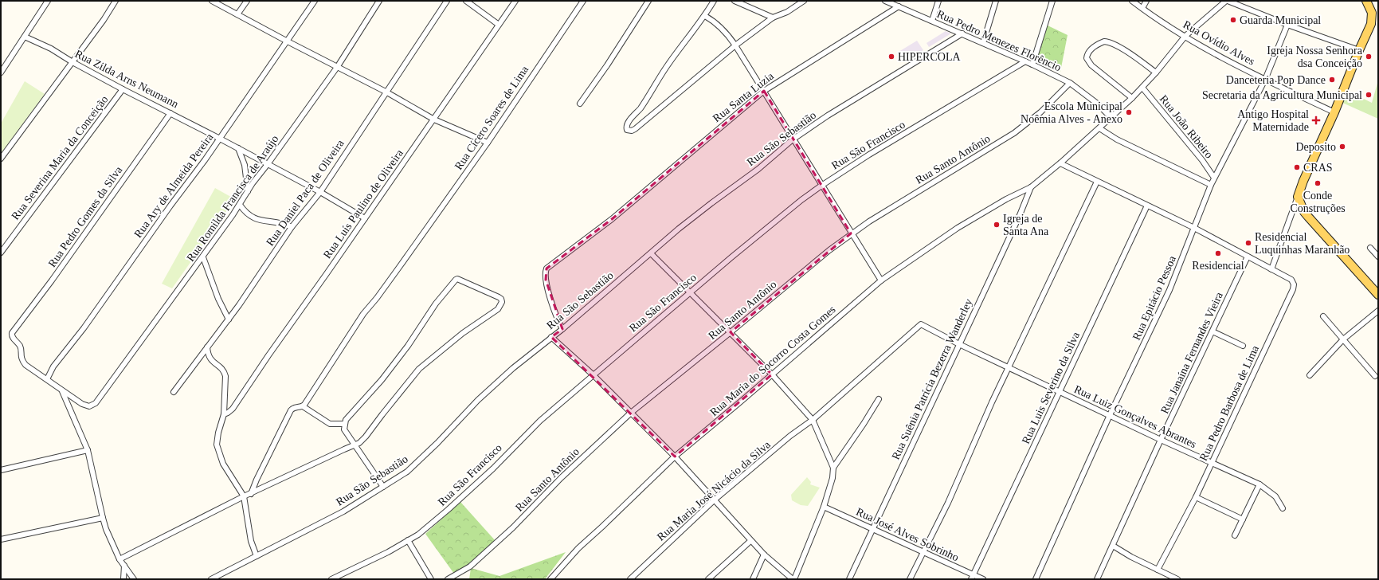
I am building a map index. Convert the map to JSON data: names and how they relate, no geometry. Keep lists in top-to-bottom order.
{
  "streets": {
    "street": [
      "Rua Pedro Menezes Florêncio",
      "Rua Ovídio Alves",
      "Rua Zilda Arns Neumann",
      "Rua Santa Luzia",
      "Rua Cícero Soares de Lima",
      "Rua João Ribeiro",
      "Rua São Sebastião",
      "Rua São Francisco",
      "Rua Severina Maria da Conceição",
      "Rua Santo Antônio",
      "Rua Ary de Almeida Pereira",
      "Rua Daniel Paca de Oliveira",
      "Rua Romilda Francisca de Araújo",
      "Rua Luís Paulino de Oliveira",
      "Rua Pedro Gomes da Silva",
      "Rua Epitácio Pessoa",
      "Rua Janaína Fernandes Vieira",
      "Rua Maria do Socorro Costa Gomes",
      "Rua Suênia Patrícia Bezerra Wanderley",
      "Rua Luis Severino da Silva",
      "Rua Pedro Barbosa de Lima",
      "Rua Luiz Gonçalves Abrantes",
      "Rua Maria José Nicácio da Silva",
      "Rua José Alves Sobrinho"
    ]
  },
  "crossings": [
    ["Rua Pedro Menezes Florêncio", "Rua Santa Luzia"],
    ["Rua Pedro Menezes Florêncio", "Rua São Sebastião"],
    ["Rua Pedro Menezes Florêncio", "Rua São Francisco"],
    ["Rua Pedro Menezes Florêncio", "Rua Santo Antônio"],
    ["Rua Pedro Menezes Florêncio", "Rua Maria do Socorro Costa Gomes"],
    ["Rua Ovídio Alves", "Rua Epitácio Pessoa"],
    ["Rua Ovídio Alves", "Rua Maria do Socorro Costa Gomes"],
    ["Rua Zilda Arns Neumann", "Rua Severina Maria da Conceição"],
    ["Rua Zilda Arns Neumann", "Rua Ary de Almeida Pereira"],
    ["Rua Zilda Arns Neumann", "Rua Daniel Paca de Oliveira"],
    ["Rua Zilda Arns Neumann", "Rua Romilda Francisca de Araújo"],
    ["Rua Zilda Arns Neumann", "Rua Luís Paulino de Oliveira"],
    ["Rua Zilda Arns Neumann", "Rua Pedro Gomes da Silva"],
    ["Rua Santa Luzia", "Rua São Sebastião"],
    ["Rua João Ribeiro", "Rua Epitácio Pessoa"],
    ["Rua João Ribeiro", "Rua Maria do Socorro Costa Gomes"],
    ["Rua Ary de Almeida Pereira", "Rua Pedro Gomes da Silva"],
    ["Rua Epitácio Pessoa", "Rua Pedro Barbosa de Lima"],
    ["Rua Epitácio Pessoa", "Rua Luiz Gonçalves Abrantes"],
    ["Rua Janaína Fernandes Vieira", "Rua Pedro Barbosa de Lima"],
    ["Rua Janaína Fernandes Vieira", "Rua Luiz Gonçalves Abrantes"],
    ["Rua Maria do Socorro Costa Gomes", "Rua Suênia Patrícia Bezerra Wanderley"],
    ["Rua Maria do Socorro Costa Gomes", "Rua Pedro Barbosa de Lima"],
    ["Rua Suênia Patrícia Bezerra Wanderley", "Rua Luiz Gonçalves Abrantes"],
    ["Rua Suênia Patrícia Bezerra Wanderley", "Rua José Alves Sobrinho"],
    ["Rua Luis Severino da Silva", "Rua Pedro Barbosa de Lima"],
    ["Rua Luis Severino da Silva", "Rua Luiz Gonçalves Abrantes"],
    ["Rua Luis Severino da Silva", "Rua José Alves Sobrinho"],
    ["Rua Pedro Barbosa de Lima", "Rua Luiz Gonçalves Abrantes"],
    ["Rua Luiz Gonçalves Abrantes", "Rua Maria José Nicácio da Silva"]
  ],
  "places": {
    "other": [
      "Guarda Municipal",
      "HIPERCOLA",
      "Igreja Nossa Senhora dsa Conceição",
      "Danceteria Pop Dance",
      "Secretaria da Agricultura Municipal",
      "Escola Municipal Noêmia Alves - Anexo",
      "Deposito",
      "CRAS",
      "Conde Construções",
      "Igreja de Santa Ana",
      "Residencial Luquinhas Maranhão",
      "Residencial"
    ],
    "health": ["Antigo Hospital Maternidade"]
  }
}
